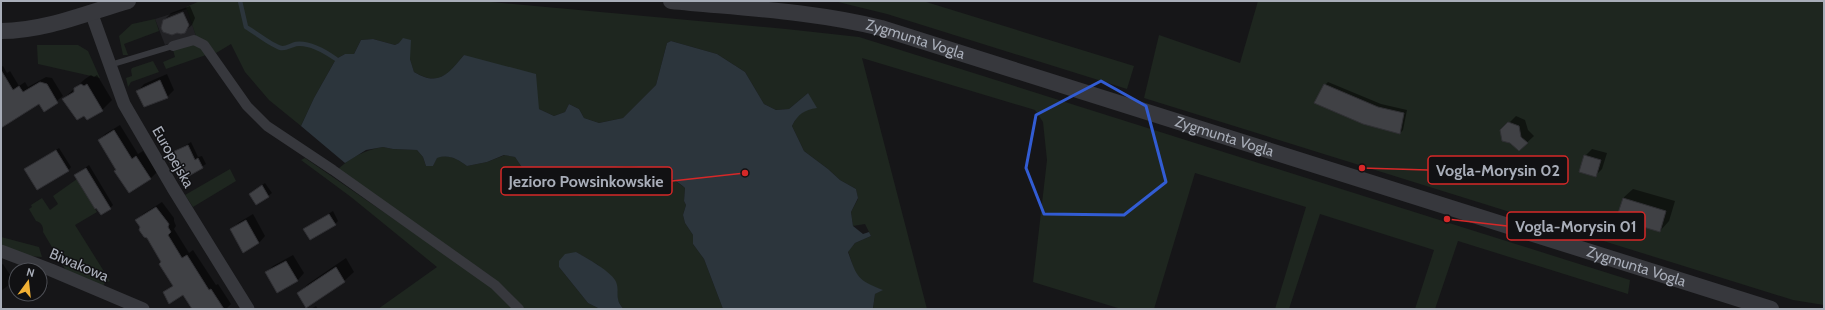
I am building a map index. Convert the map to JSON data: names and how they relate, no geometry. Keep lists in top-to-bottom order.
{
  "streets": {
    "street": ["Zygmunta Vogla", "Europejska", "Biwakowa"]
  },
  "places": ["Vogla-Morysin 02", "Jezioro Powsinkowskie", "Vogla-Morysin 01"],
  "north": "top"
}
